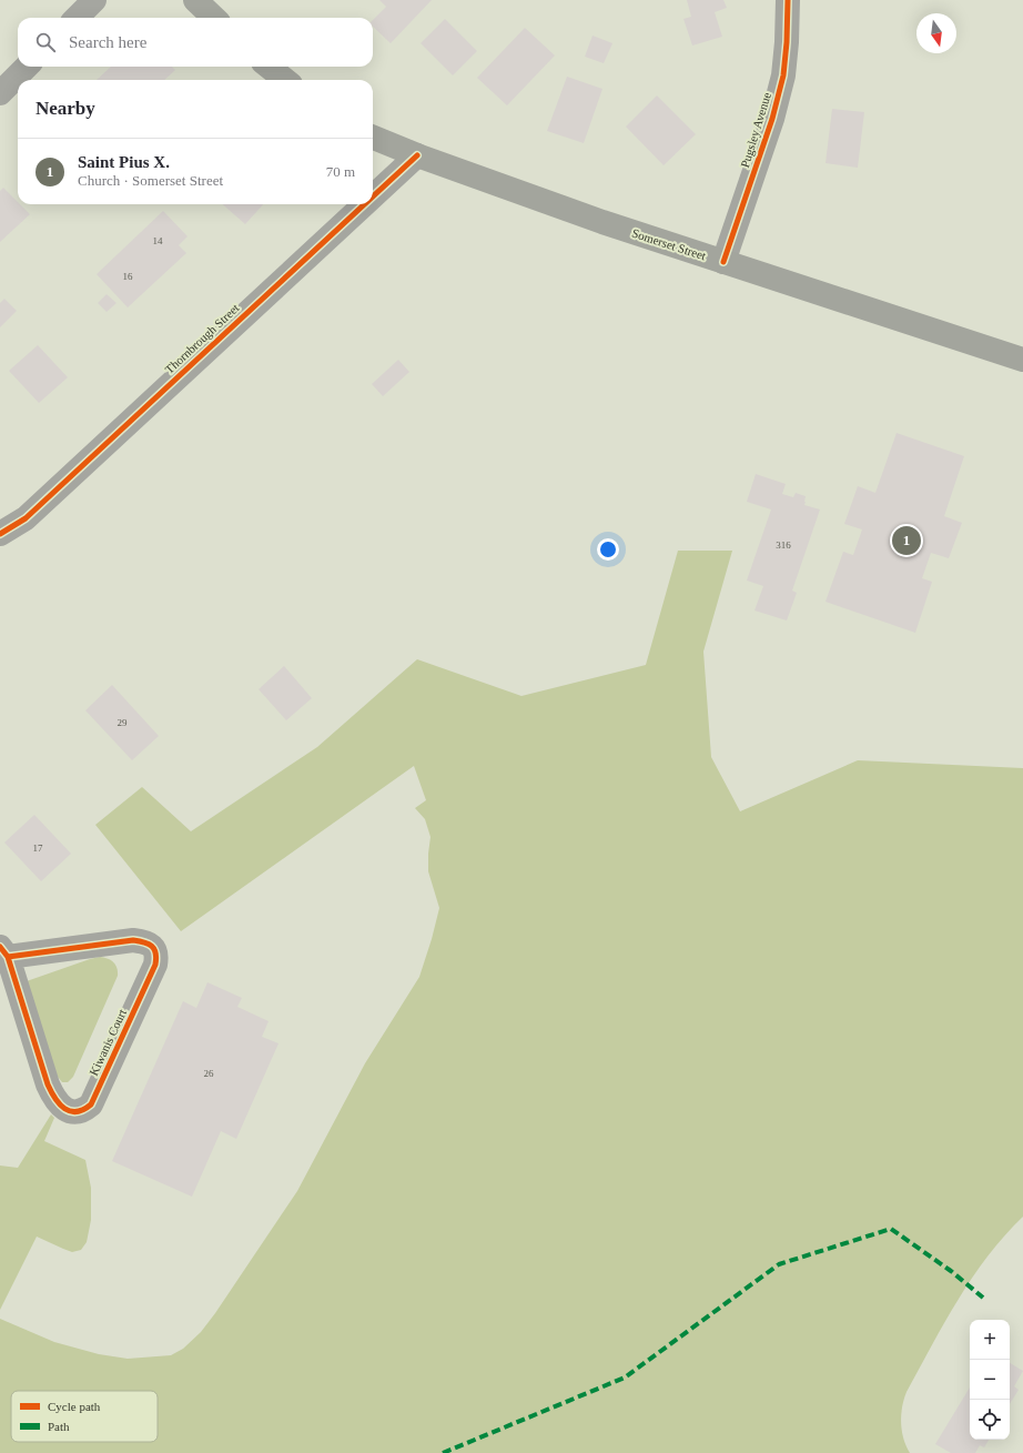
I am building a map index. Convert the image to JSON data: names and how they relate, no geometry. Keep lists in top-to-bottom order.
{
  "streets": {
    "main road": ["Somerset Street"],
    "street": ["Pugsley Avenue", "Thornbrough Street", "Kiwanis Court"]
  },
  "crossings": [
    ["Pugsley Avenue", "Somerset Street"],
    ["Somerset Street", "Thornbrough Street"]
  ],
  "house_numbers": [
    "14",
    "16",
    "316",
    "29",
    "17",
    "26"
  ],
  "legend": ["Cycle path", "Path"],
  "north": "bottom",
  "page": {
    "search": "Search here",
    "heading": "Nearby",
    "list": [
      {
        "mark": "1",
        "name": "Saint Pius X.",
        "note": "Church · Somerset Street",
        "value": "70 m"
      }
    ],
    "pins": "1",
    "map_buttons": ["+", "−"]
  }
}
